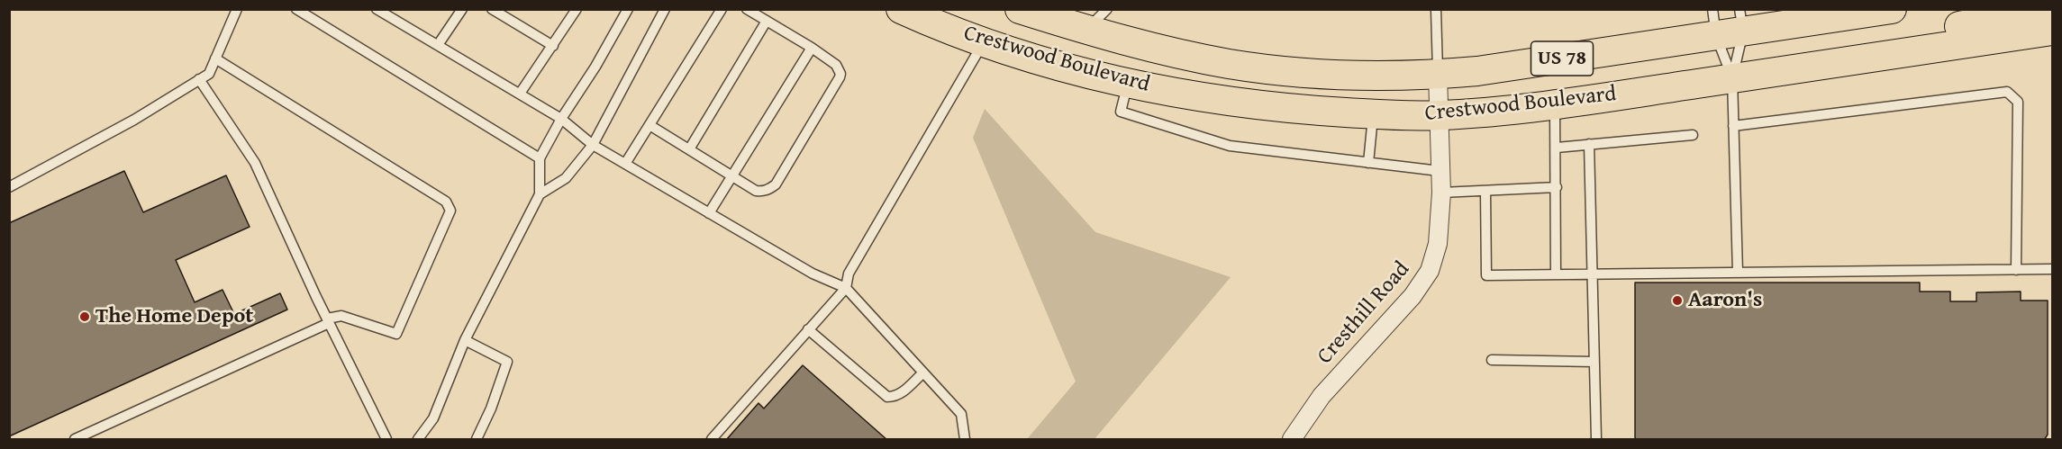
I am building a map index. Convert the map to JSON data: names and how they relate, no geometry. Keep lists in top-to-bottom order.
{
  "streets": {
    "main road": ["US 78", "Crestwood Boulevard"],
    "street": ["Cresthill Road"]
  },
  "crossings": [
    ["Crestwood Boulevard", "Cresthill Road"]
  ],
  "places": ["Aaron's", "The Home Depot"]
}
